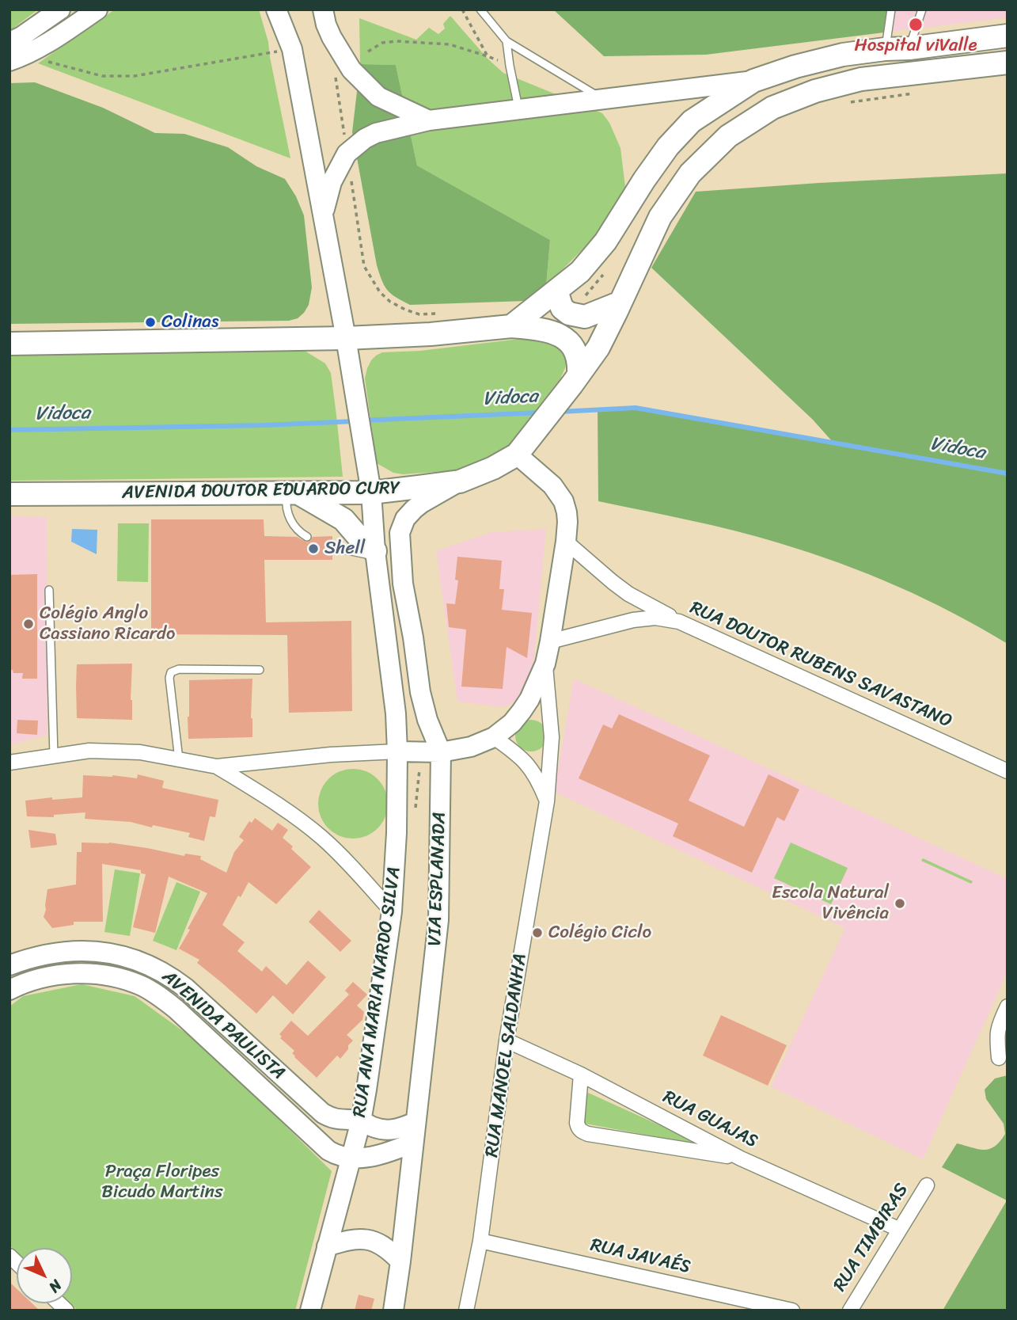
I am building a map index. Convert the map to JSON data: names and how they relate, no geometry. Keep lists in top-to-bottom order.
{
  "streets": {
    "main road": [
      "AVENIDA DOUTOR EDUARDO CURY",
      "VIA ESPLANADA",
      "RUA ANA MARIA NARDO SILVA",
      "AVENIDA PAULISTA",
      "RUA MANOEL SALDANHA"
    ],
    "street": [
      "RUA DOUTOR RUBENS SAVASTANO",
      "RUA GUAJAS",
      "RUA TIMBIRAS",
      "RUA JAVAÉS"
    ]
  },
  "crossings": [
    ["AVENIDA DOUTOR EDUARDO CURY", "VIA ESPLANADA"],
    ["AVENIDA DOUTOR EDUARDO CURY", "RUA ANA MARIA NARDO SILVA"],
    ["AVENIDA DOUTOR EDUARDO CURY", "RUA MANOEL SALDANHA"],
    ["RUA DOUTOR RUBENS SAVASTANO", "RUA MANOEL SALDANHA"],
    ["VIA ESPLANADA", "AVENIDA PAULISTA"],
    ["RUA ANA MARIA NARDO SILVA", "AVENIDA PAULISTA"],
    ["RUA MANOEL SALDANHA", "RUA GUAJAS"],
    ["RUA MANOEL SALDANHA", "RUA JAVAÉS"],
    ["RUA GUAJAS", "RUA TIMBIRAS"]
  ],
  "water": ["Vidoca"],
  "parks": ["Praça Floripes Bicudo Martins"],
  "places": [
    "Hospital viValle",
    "Colinas",
    "Shell",
    "Colégio Anglo Cassiano Ricardo",
    "Escola Natural Vivência",
    "Colégio Ciclo"
  ],
  "north": "bottom right"
}
